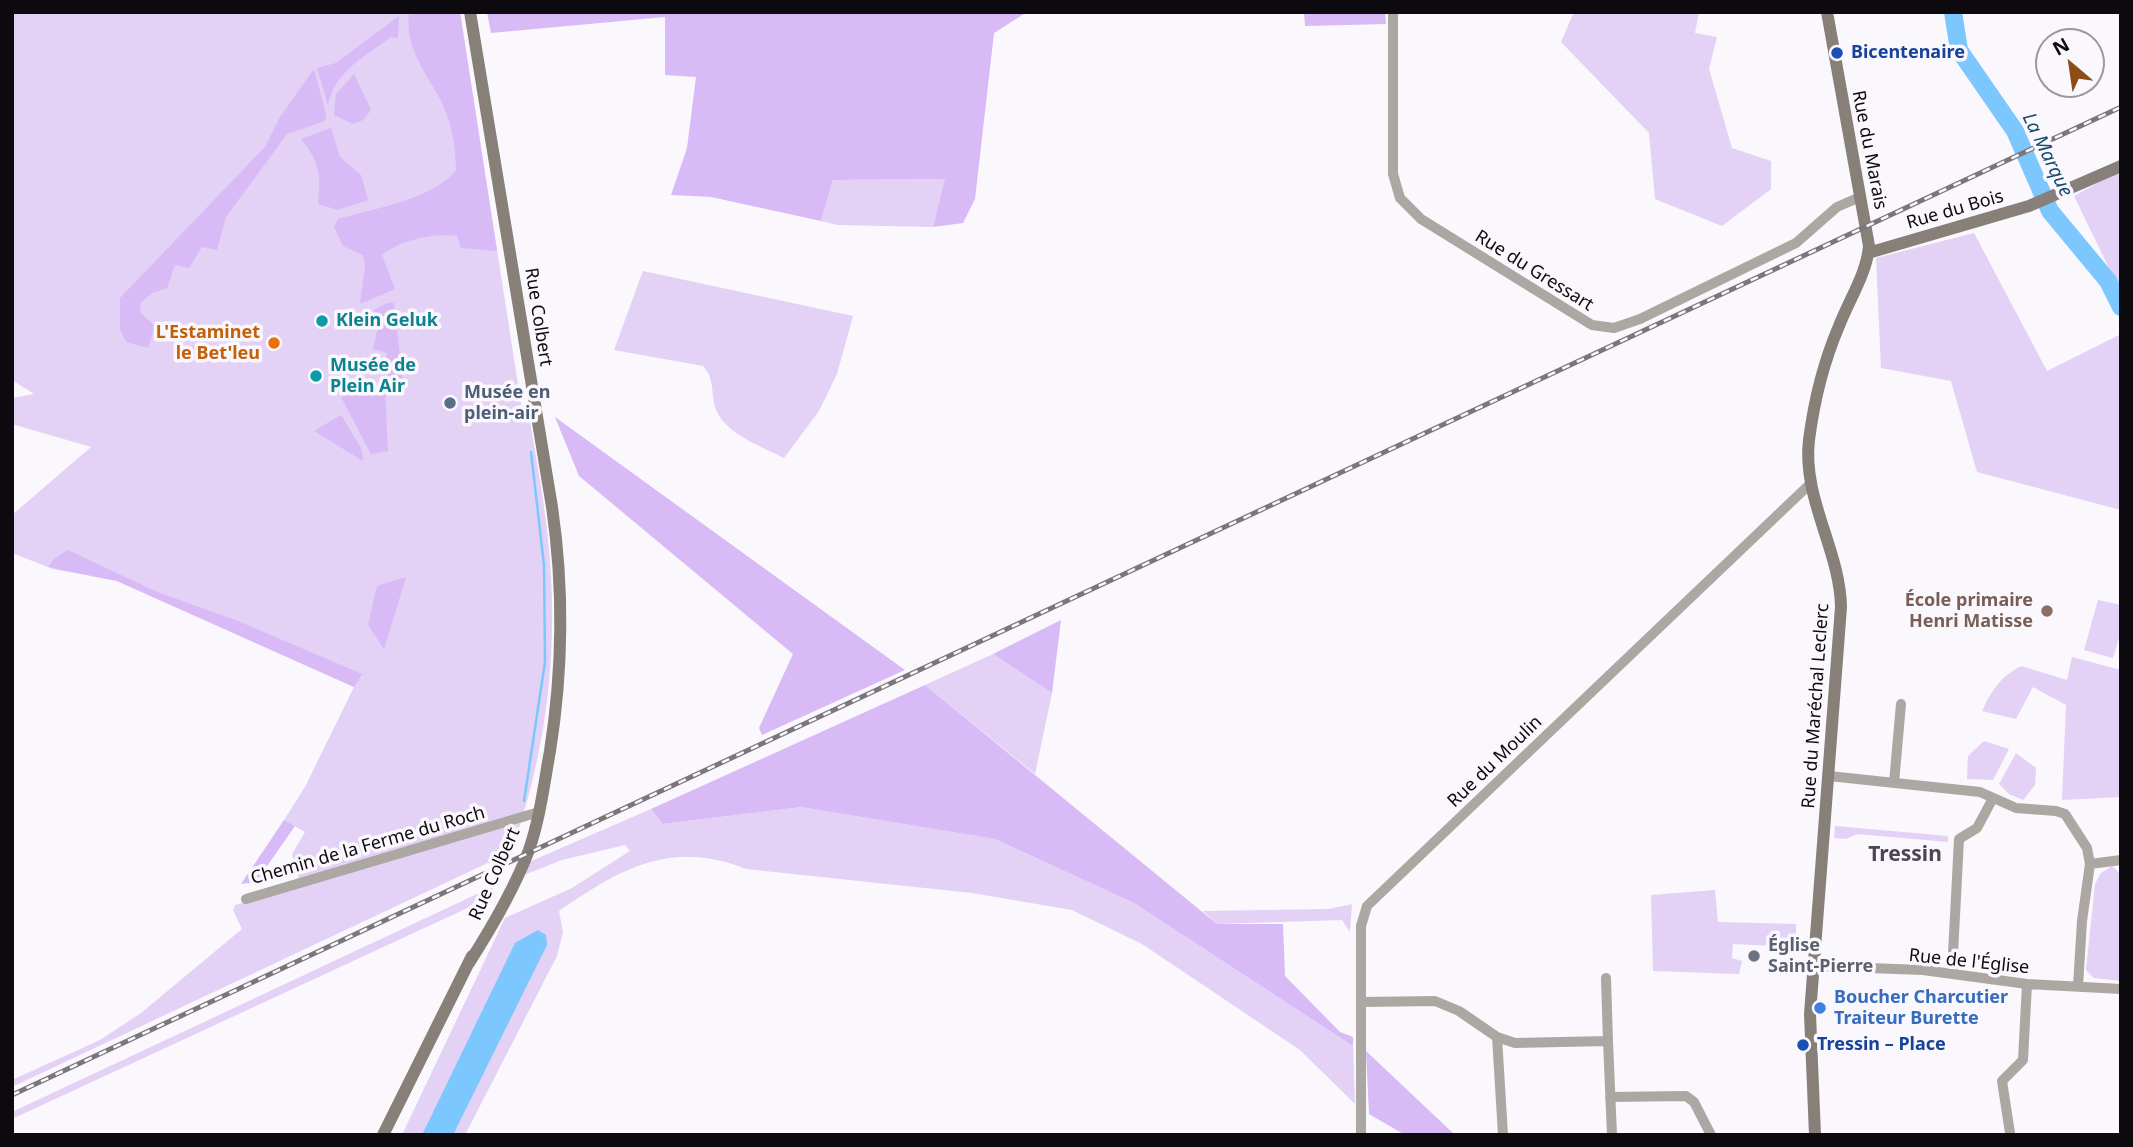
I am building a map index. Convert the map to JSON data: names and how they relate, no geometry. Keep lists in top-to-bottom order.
{
  "streets": {
    "street": [
      "Rue du Marais",
      "Rue du Bois",
      "Rue du Gressart",
      "Rue Colbert",
      "Rue du Maréchal Leclerc",
      "Rue du Moulin",
      "Chemin de la Ferme du Roch",
      "Rue de l'Église"
    ]
  },
  "crossings": [
    ["Rue du Marais", "Rue du Bois"],
    ["Rue du Marais", "Rue du Gressart"],
    ["Rue du Marais", "Rue du Maréchal Leclerc"],
    ["Rue du Bois", "Rue du Maréchal Leclerc"],
    ["Rue Colbert", "Chemin de la Ferme du Roch"],
    ["Rue du Maréchal Leclerc", "Rue du Moulin"],
    ["Rue du Maréchal Leclerc", "Rue de l'Église"]
  ],
  "districts": ["Tressin"],
  "water": ["La Marque"],
  "places": [
    "Bicentenaire",
    "Klein Geluk",
    "L'Estaminet le Bet'leu",
    "Musée de Plein Air",
    "Musée en plein-air",
    "École primaire Henri Matisse",
    "Église Saint-Pierre",
    "Boucher Charcutier Traiteur Burette",
    "Tressin – Place"
  ],
  "north": "top left"
}
